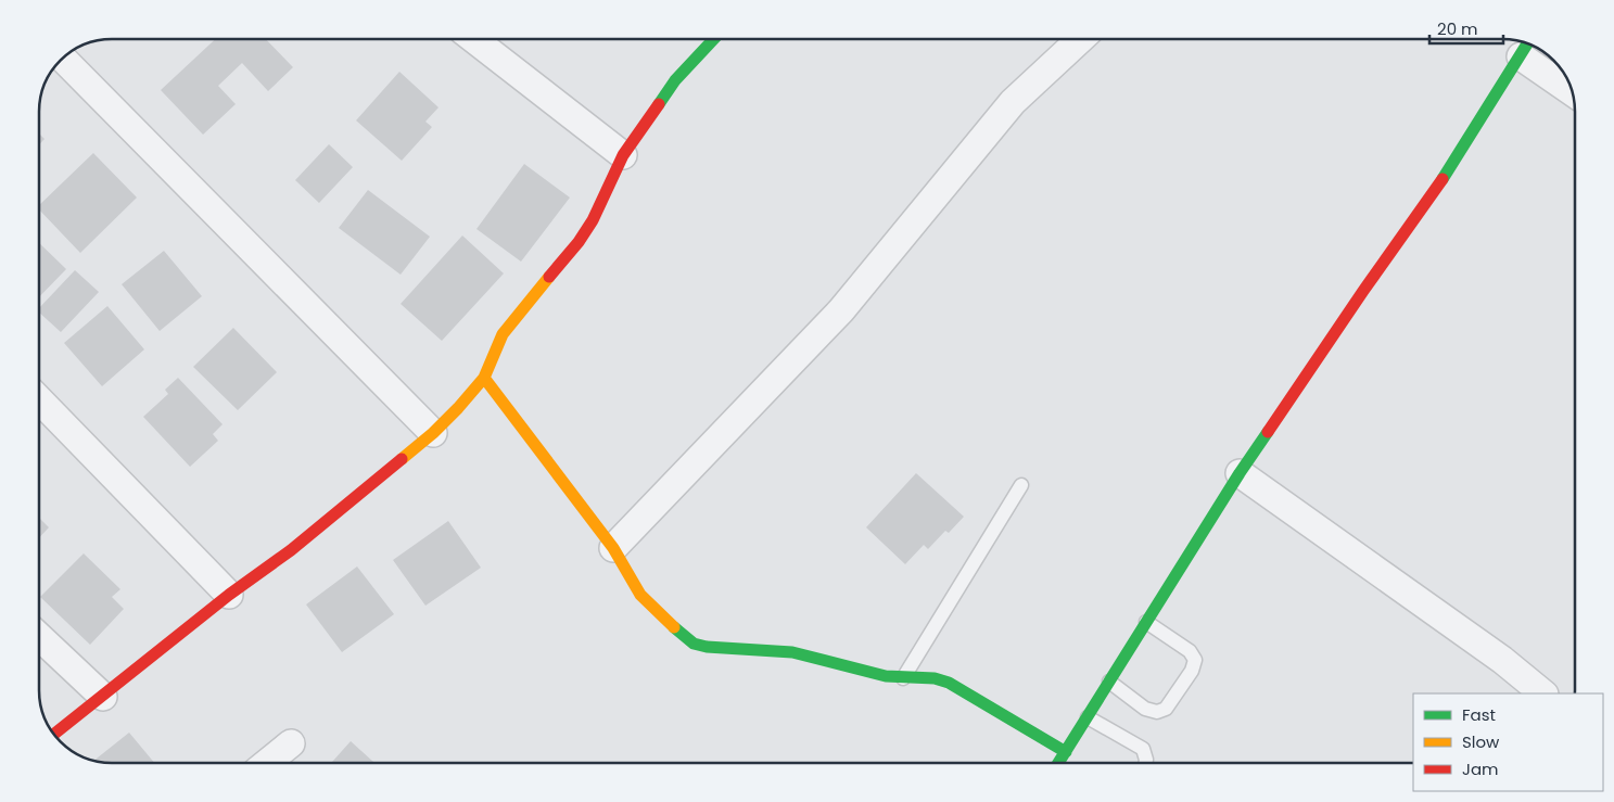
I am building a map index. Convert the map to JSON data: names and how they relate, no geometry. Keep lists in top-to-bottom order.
{
  "legend": ["Fast", "Slow", "Jam"],
  "scale_bar": "20 m"
}
